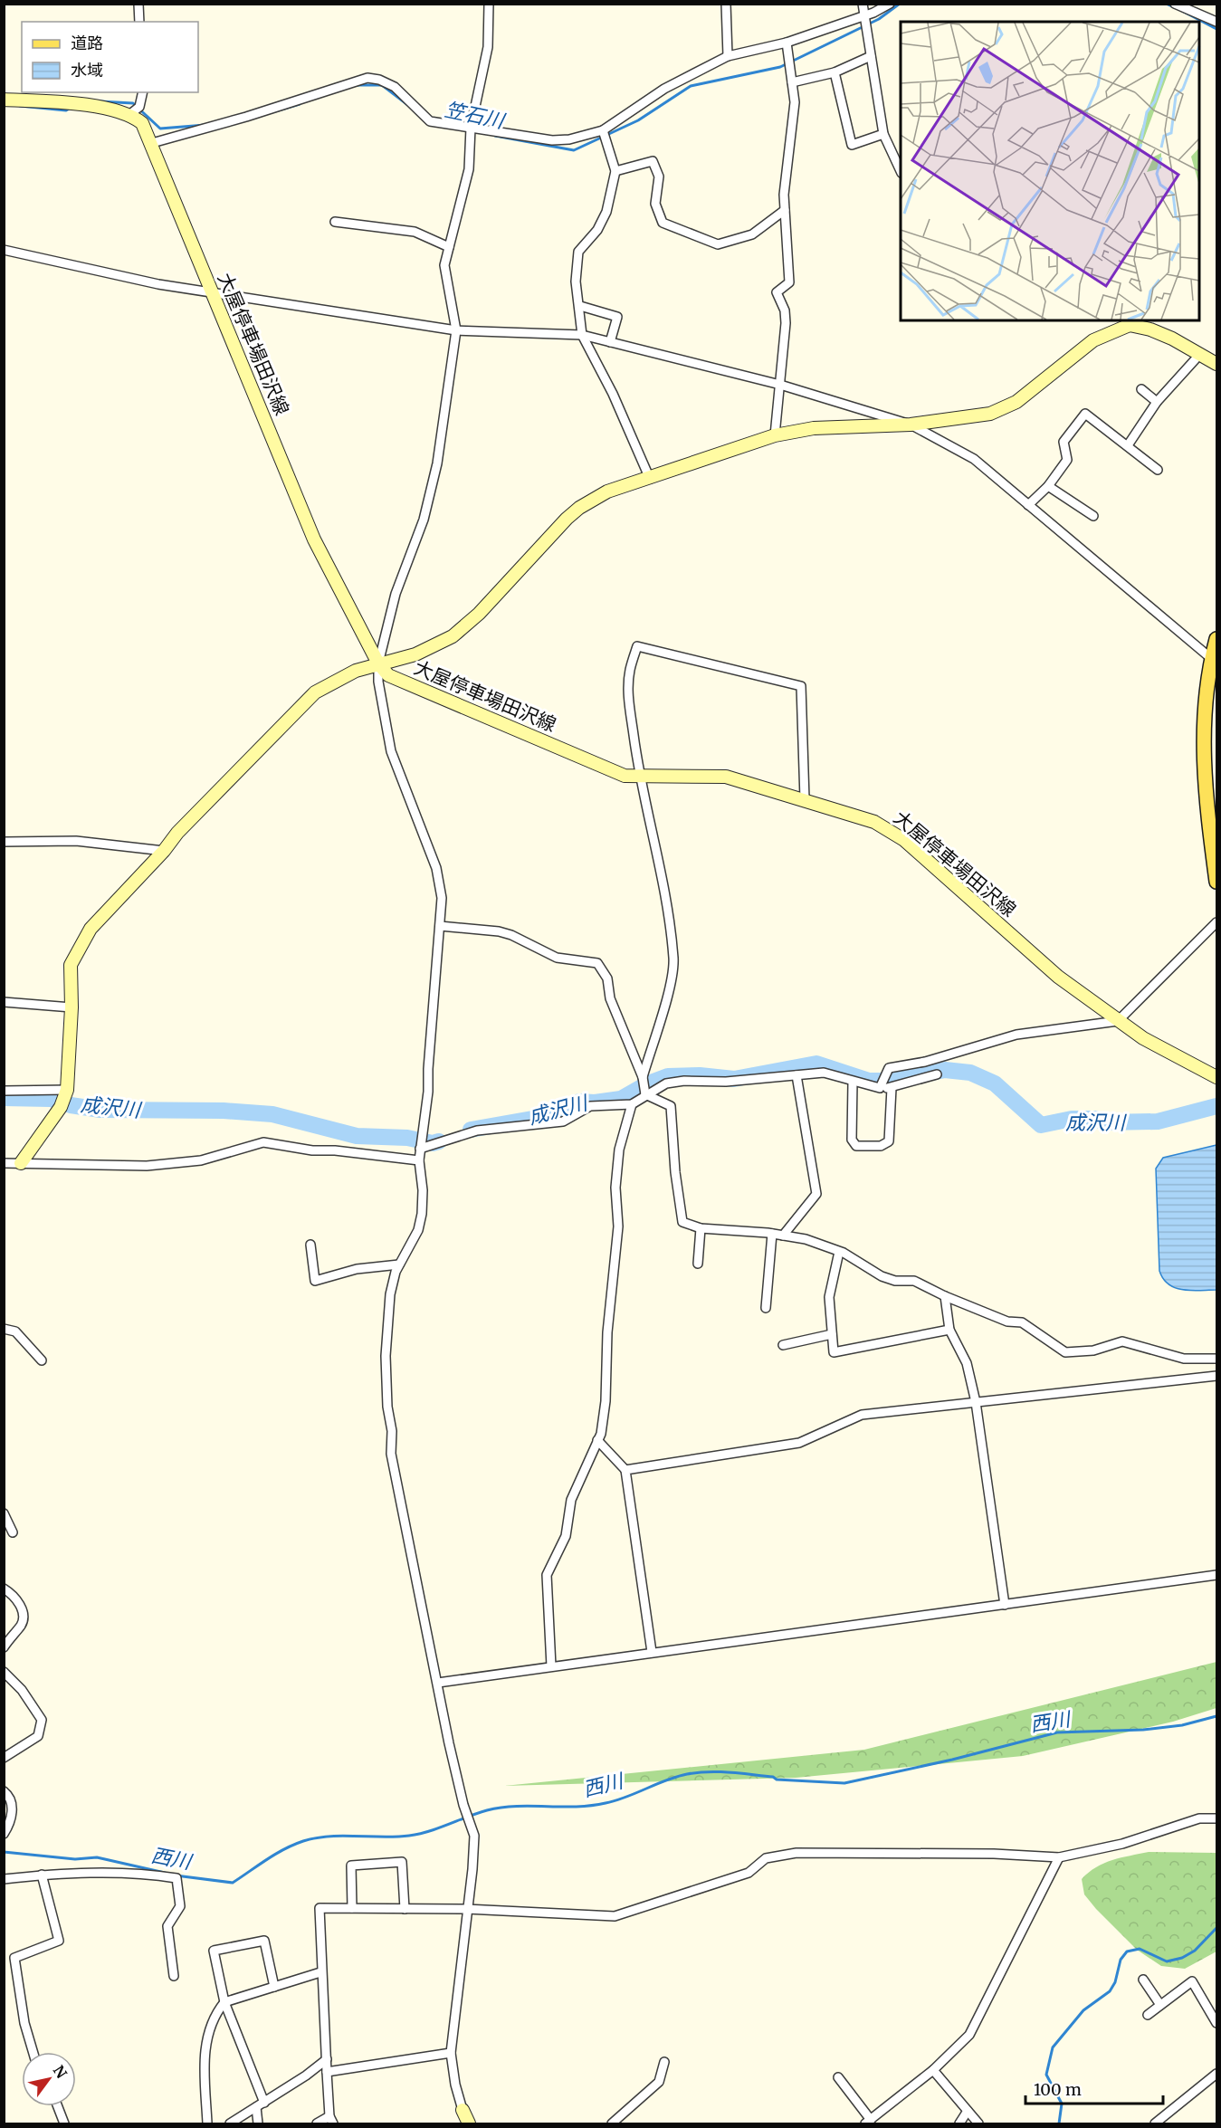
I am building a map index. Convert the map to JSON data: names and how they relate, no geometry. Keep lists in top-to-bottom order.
{
  "streets": {
    "main road": ["大屋停車場田沢線"]
  },
  "water": ["笠石川", "成沢川", "西川"],
  "legend": ["道路", "水域"],
  "scale_bar": "100 m",
  "north": "top right"
}
